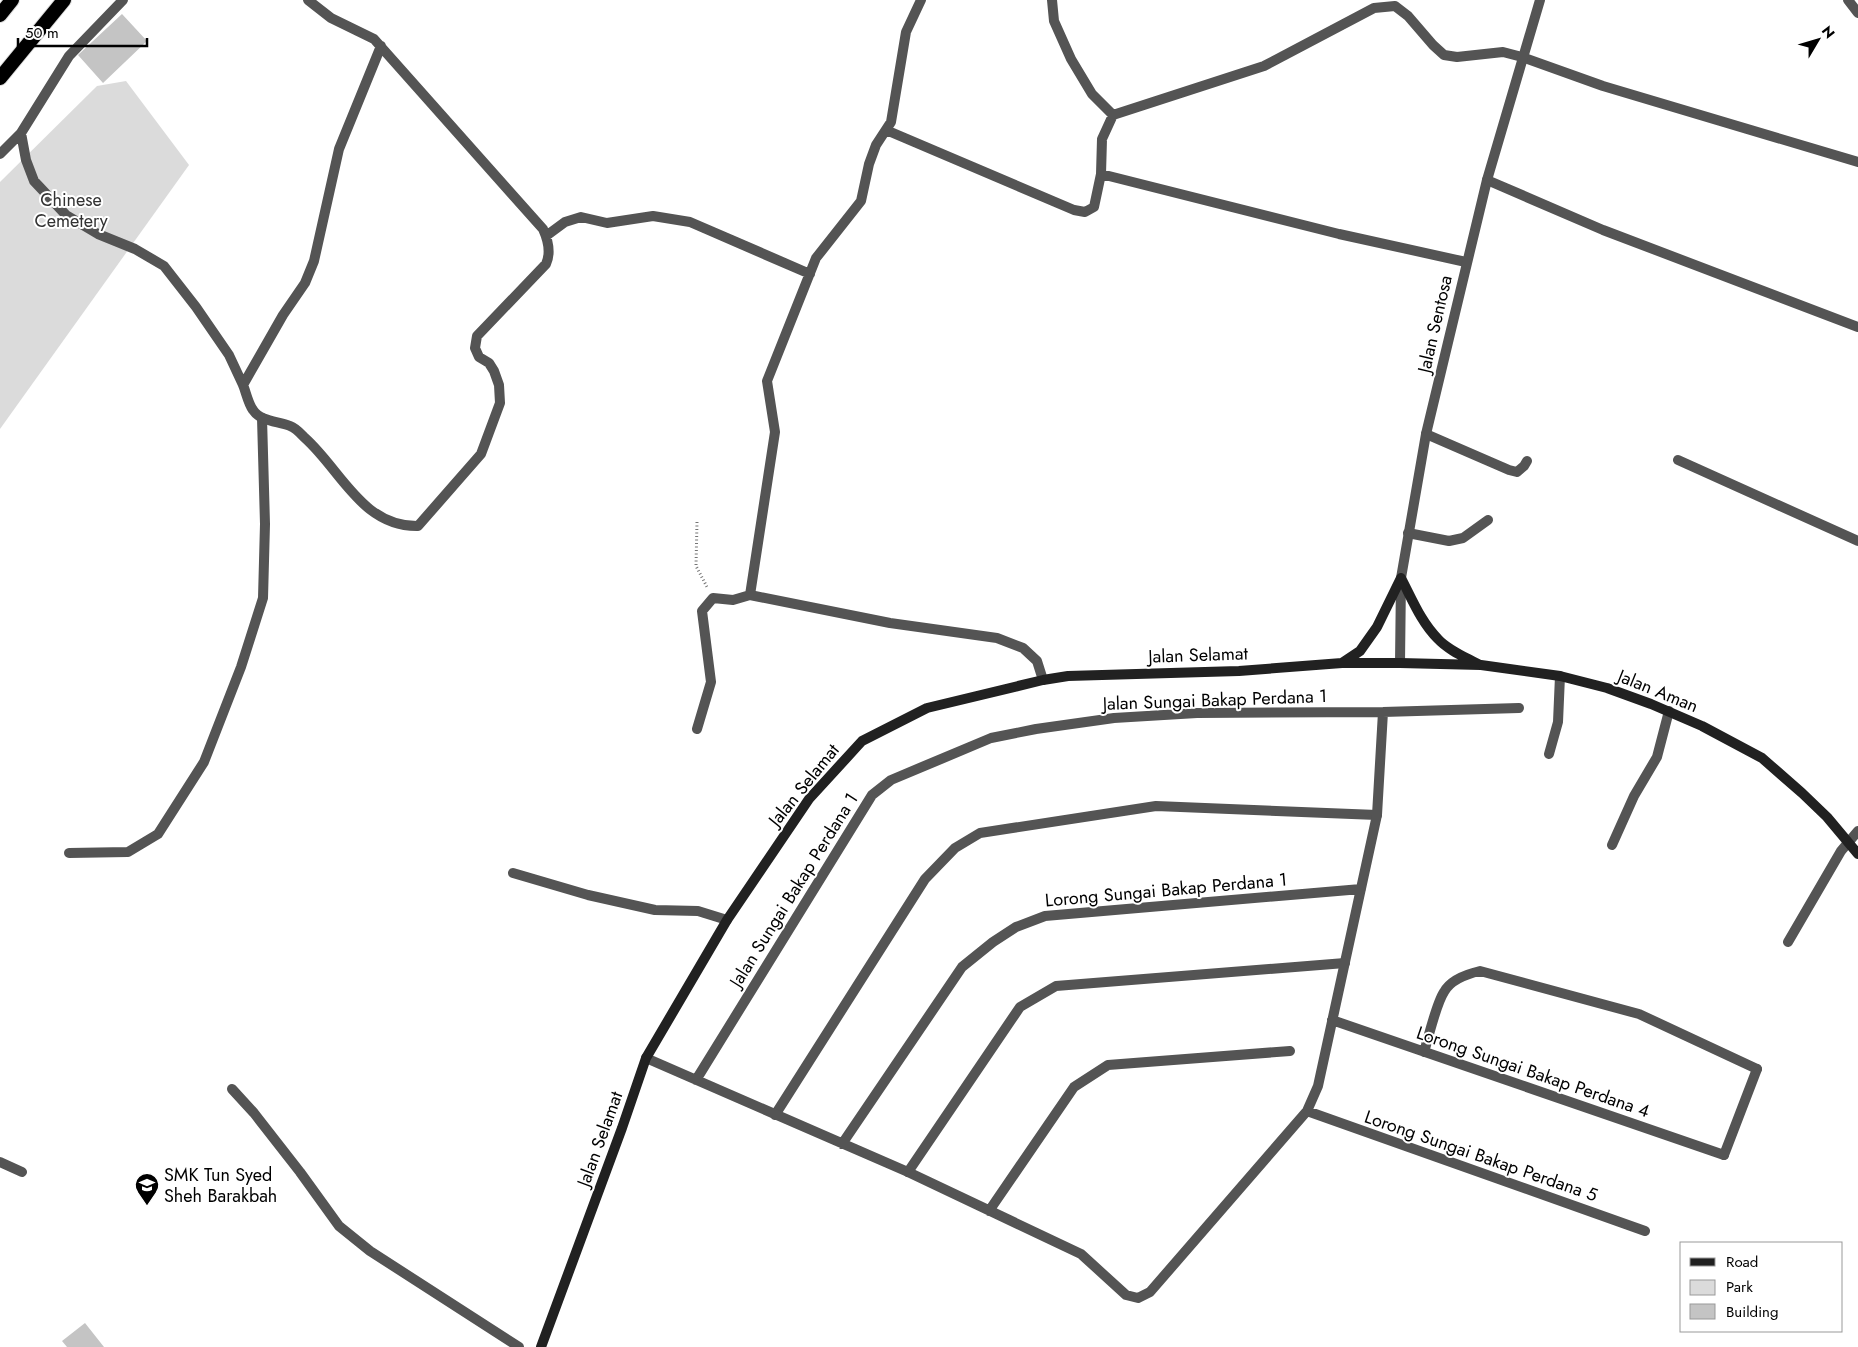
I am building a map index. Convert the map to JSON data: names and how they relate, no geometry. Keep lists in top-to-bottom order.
{
  "streets": {
    "main road": ["Jalan Selamat", "Jalan Aman"],
    "street": [
      "Jalan Sentosa",
      "Jalan Sungai Bakap Perdana 1",
      "Lorong Sungai Bakap Perdana 1",
      "Lorong Sungai Bakap Perdana 4",
      "Lorong Sungai Bakap Perdana 5"
    ]
  },
  "crossings": [
    ["Jalan Sentosa", "Jalan Selamat"],
    ["Jalan Sentosa", "Jalan Aman"],
    ["Jalan Selamat", "Jalan Aman"]
  ],
  "parks": ["Chinese Cemetery"],
  "places": {
    "school or university": ["SMK Tun Syed Sheh Barakbah"]
  },
  "legend": ["Road", "Park", "Building"],
  "scale_bar": "50 m",
  "north": "top right"
}
